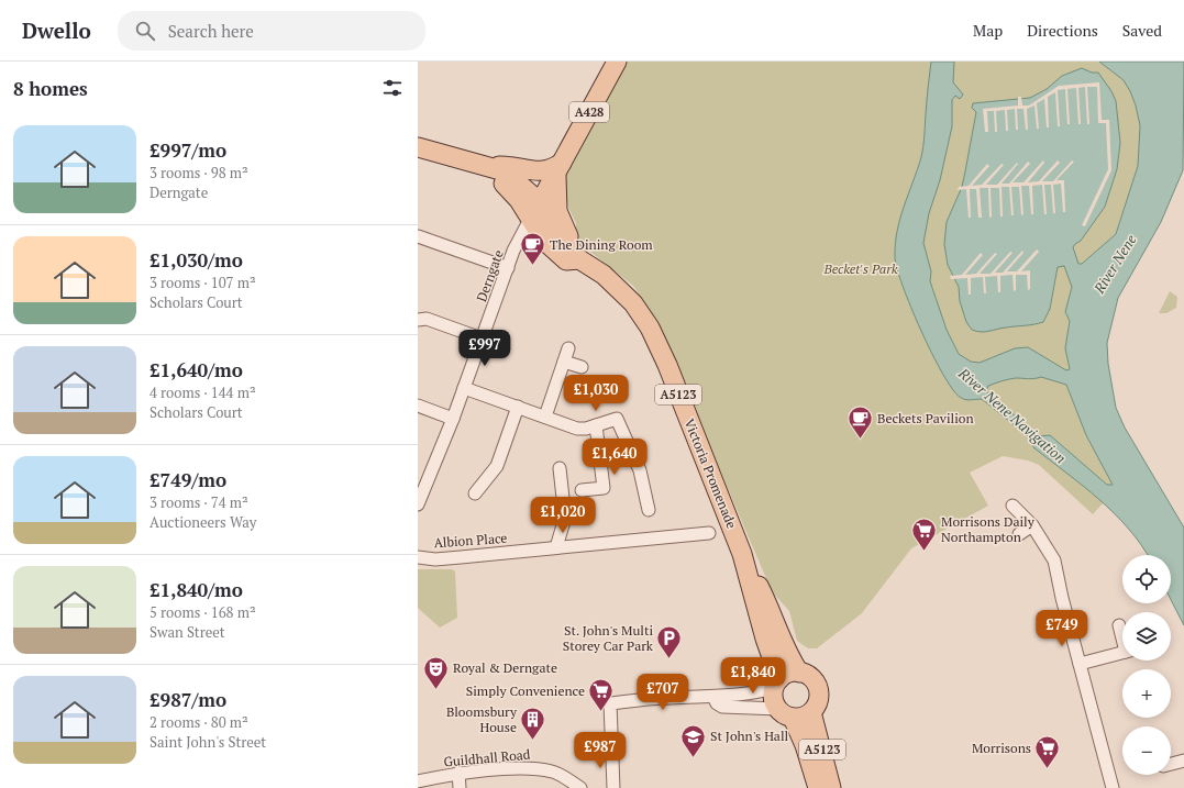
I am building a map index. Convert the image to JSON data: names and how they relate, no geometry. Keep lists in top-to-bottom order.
{
  "streets": {
    "main road": ["A428", "A5123", "Victoria Promenade"],
    "street": ["Derngate", "Albion Place", "Guildhall Road"]
  },
  "crossings": [
    ["A428", "Derngate"],
    ["A5123", "Victoria Promenade"]
  ],
  "water": ["River Nene", "River Nene Navigation"],
  "parks": ["Becket's Park"],
  "places": {
    "cafe": ["The Dining Room", "Beckets Pavilion"],
    "supermarket": ["Morrisons Daily Northampton", "Simply Convenience", "Morrisons"],
    "parking": ["St. John's Multi Storey Car Park"],
    "theatre": ["Royal & Derngate"],
    "building": ["Bloomsbury House"],
    "school or university": ["St John's Hall"]
  },
  "page": {
    "header": "Dwello",
    "search": "Search here",
    "nav": ["Map", "Directions", "Saved"],
    "heading": "8 homes",
    "list": [
      {
        "name": "£997/mo",
        "note": "3 rooms · 98 m² · Derngate"
      },
      {
        "name": "£1,030/mo",
        "note": "3 rooms · 107 m² · Scholars Court"
      },
      {
        "name": "£1,640/mo",
        "note": "4 rooms · 144 m² · Scholars Court"
      },
      {
        "name": "£749/mo",
        "note": "3 rooms · 74 m² · Auctioneers Way"
      },
      {
        "name": "£1,840/mo",
        "note": "5 rooms · 168 m² · Swan Street"
      },
      {
        "name": "£987/mo",
        "note": "2 rooms · 80 m² · Saint John's Street"
      }
    ],
    "price": [
      "£997",
      "£1,030",
      "£1,640",
      "£1,020",
      "£749",
      "£1,840",
      "£707",
      "£987"
    ],
    "map_buttons": ["+", "−"]
  }
}
